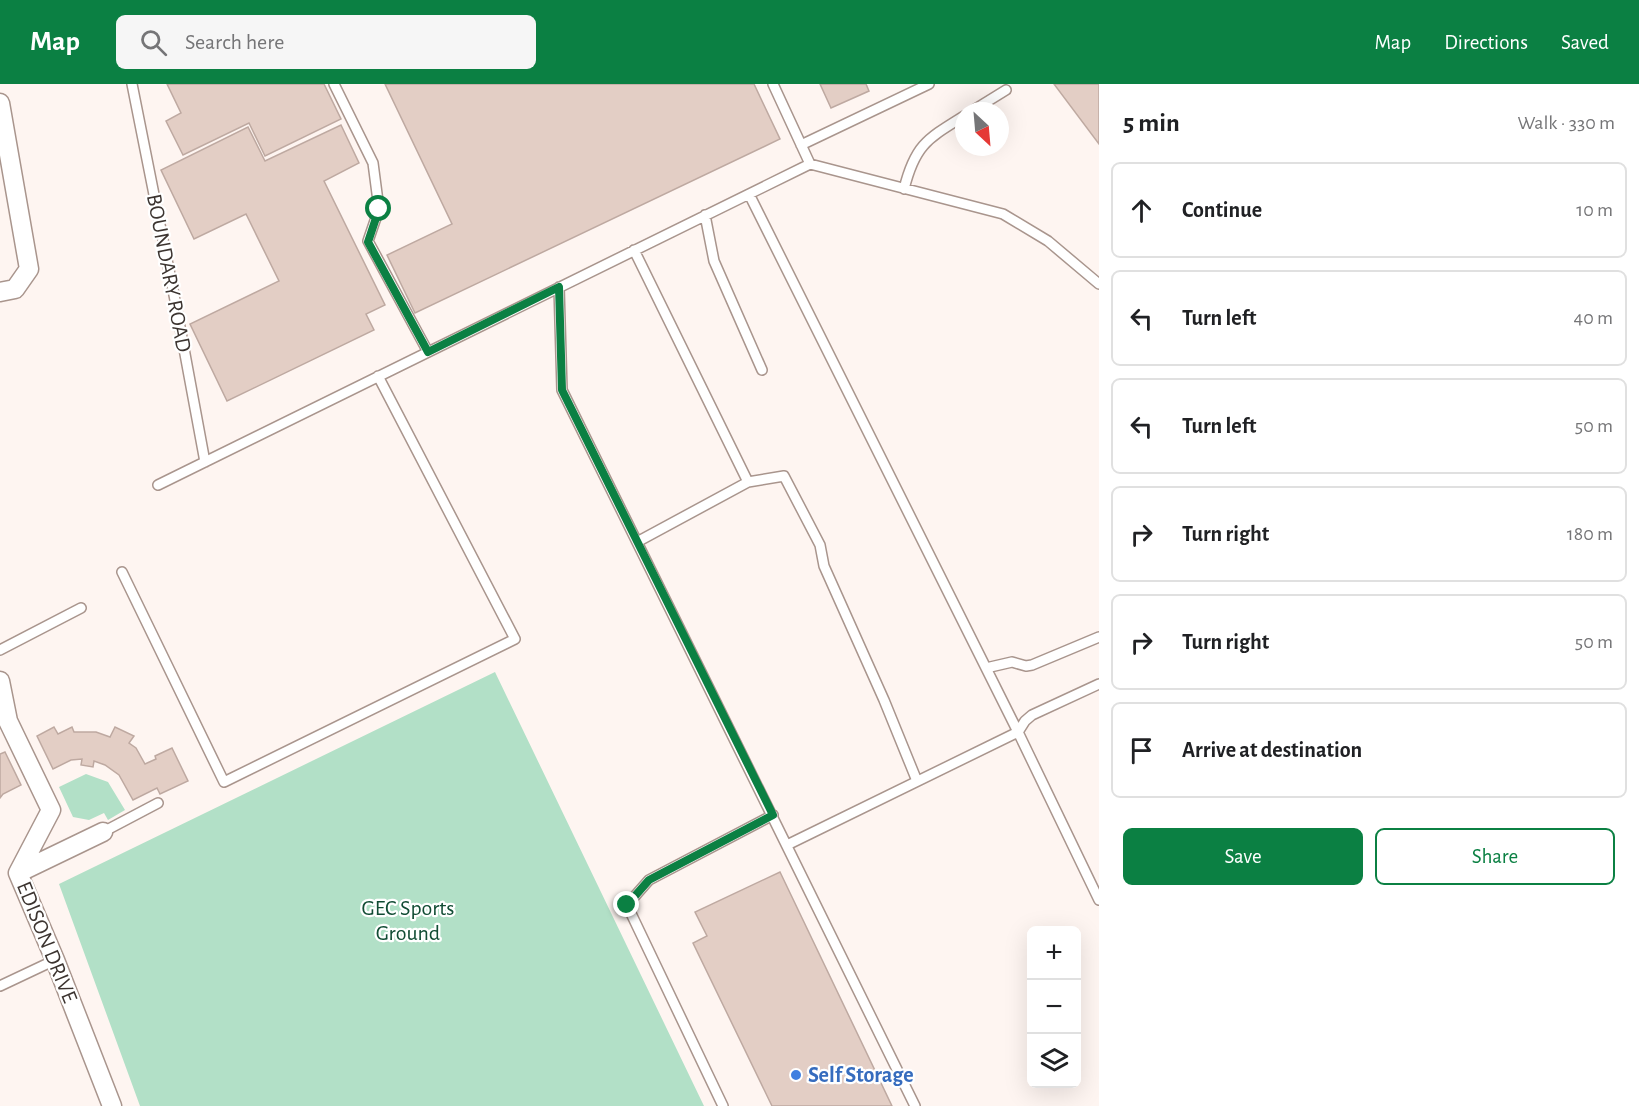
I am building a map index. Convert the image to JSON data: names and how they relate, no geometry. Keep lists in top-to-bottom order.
{
  "streets": {
    "street": ["EDISON DRIVE"],
    "lane": ["BOUNDARY ROAD"]
  },
  "parks": ["GEC Sports Ground"],
  "places": ["Self Storage"],
  "north": "bottom right",
  "page": {
    "header": "Map",
    "search": "Search here",
    "nav": ["Map", "Directions", "Saved"],
    "heading": ["5 min", "Walk · 330 m"],
    "list": [
      ["Continue", "10 m"],
      ["Turn left", "40 m"],
      ["Turn left", "50 m"],
      ["Turn right", "180 m"],
      ["Turn right", "50 m"],
      "Arrive at destination"
    ],
    "buttons": ["Save", "Share"],
    "map_buttons": ["+", "−"]
  }
}
